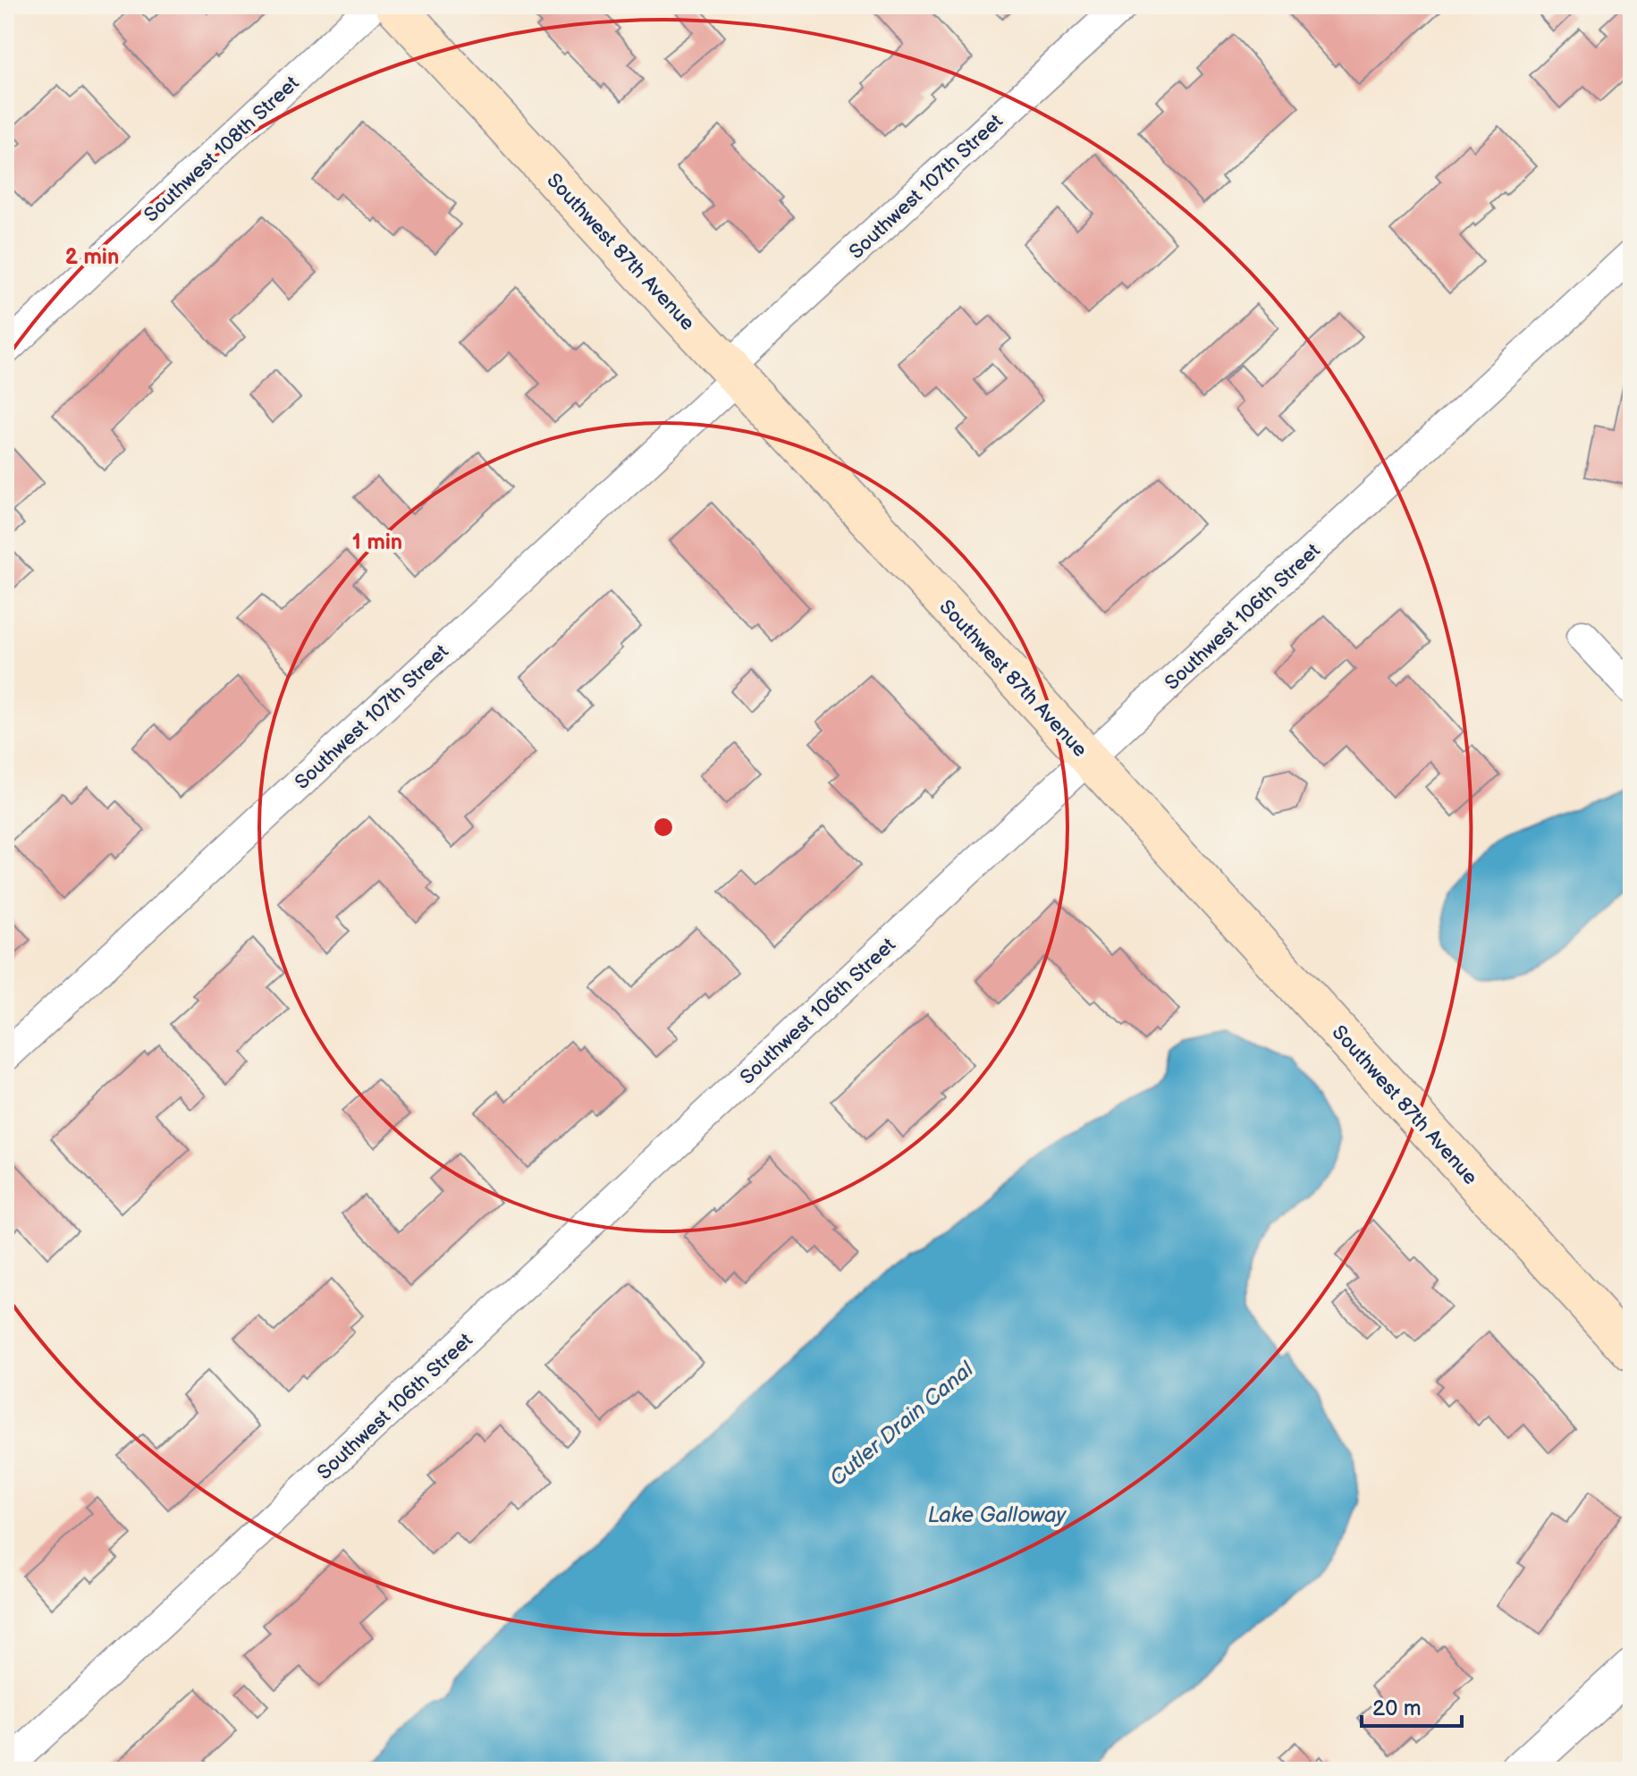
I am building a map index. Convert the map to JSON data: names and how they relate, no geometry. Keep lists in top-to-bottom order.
{
  "streets": {
    "main road": ["Southwest 87th Avenue"],
    "street": ["Southwest 108th Street", "Southwest 107th Street", "Southwest 106th Street"]
  },
  "crossings": [
    ["Southwest 107th Street", "Southwest 87th Avenue"],
    ["Southwest 87th Avenue", "Southwest 106th Street"]
  ],
  "water": ["Cutler Drain Canal", "Lake Galloway"],
  "scale_bar": "20 m",
  "rings": ["2 min", "1 min"]
}
